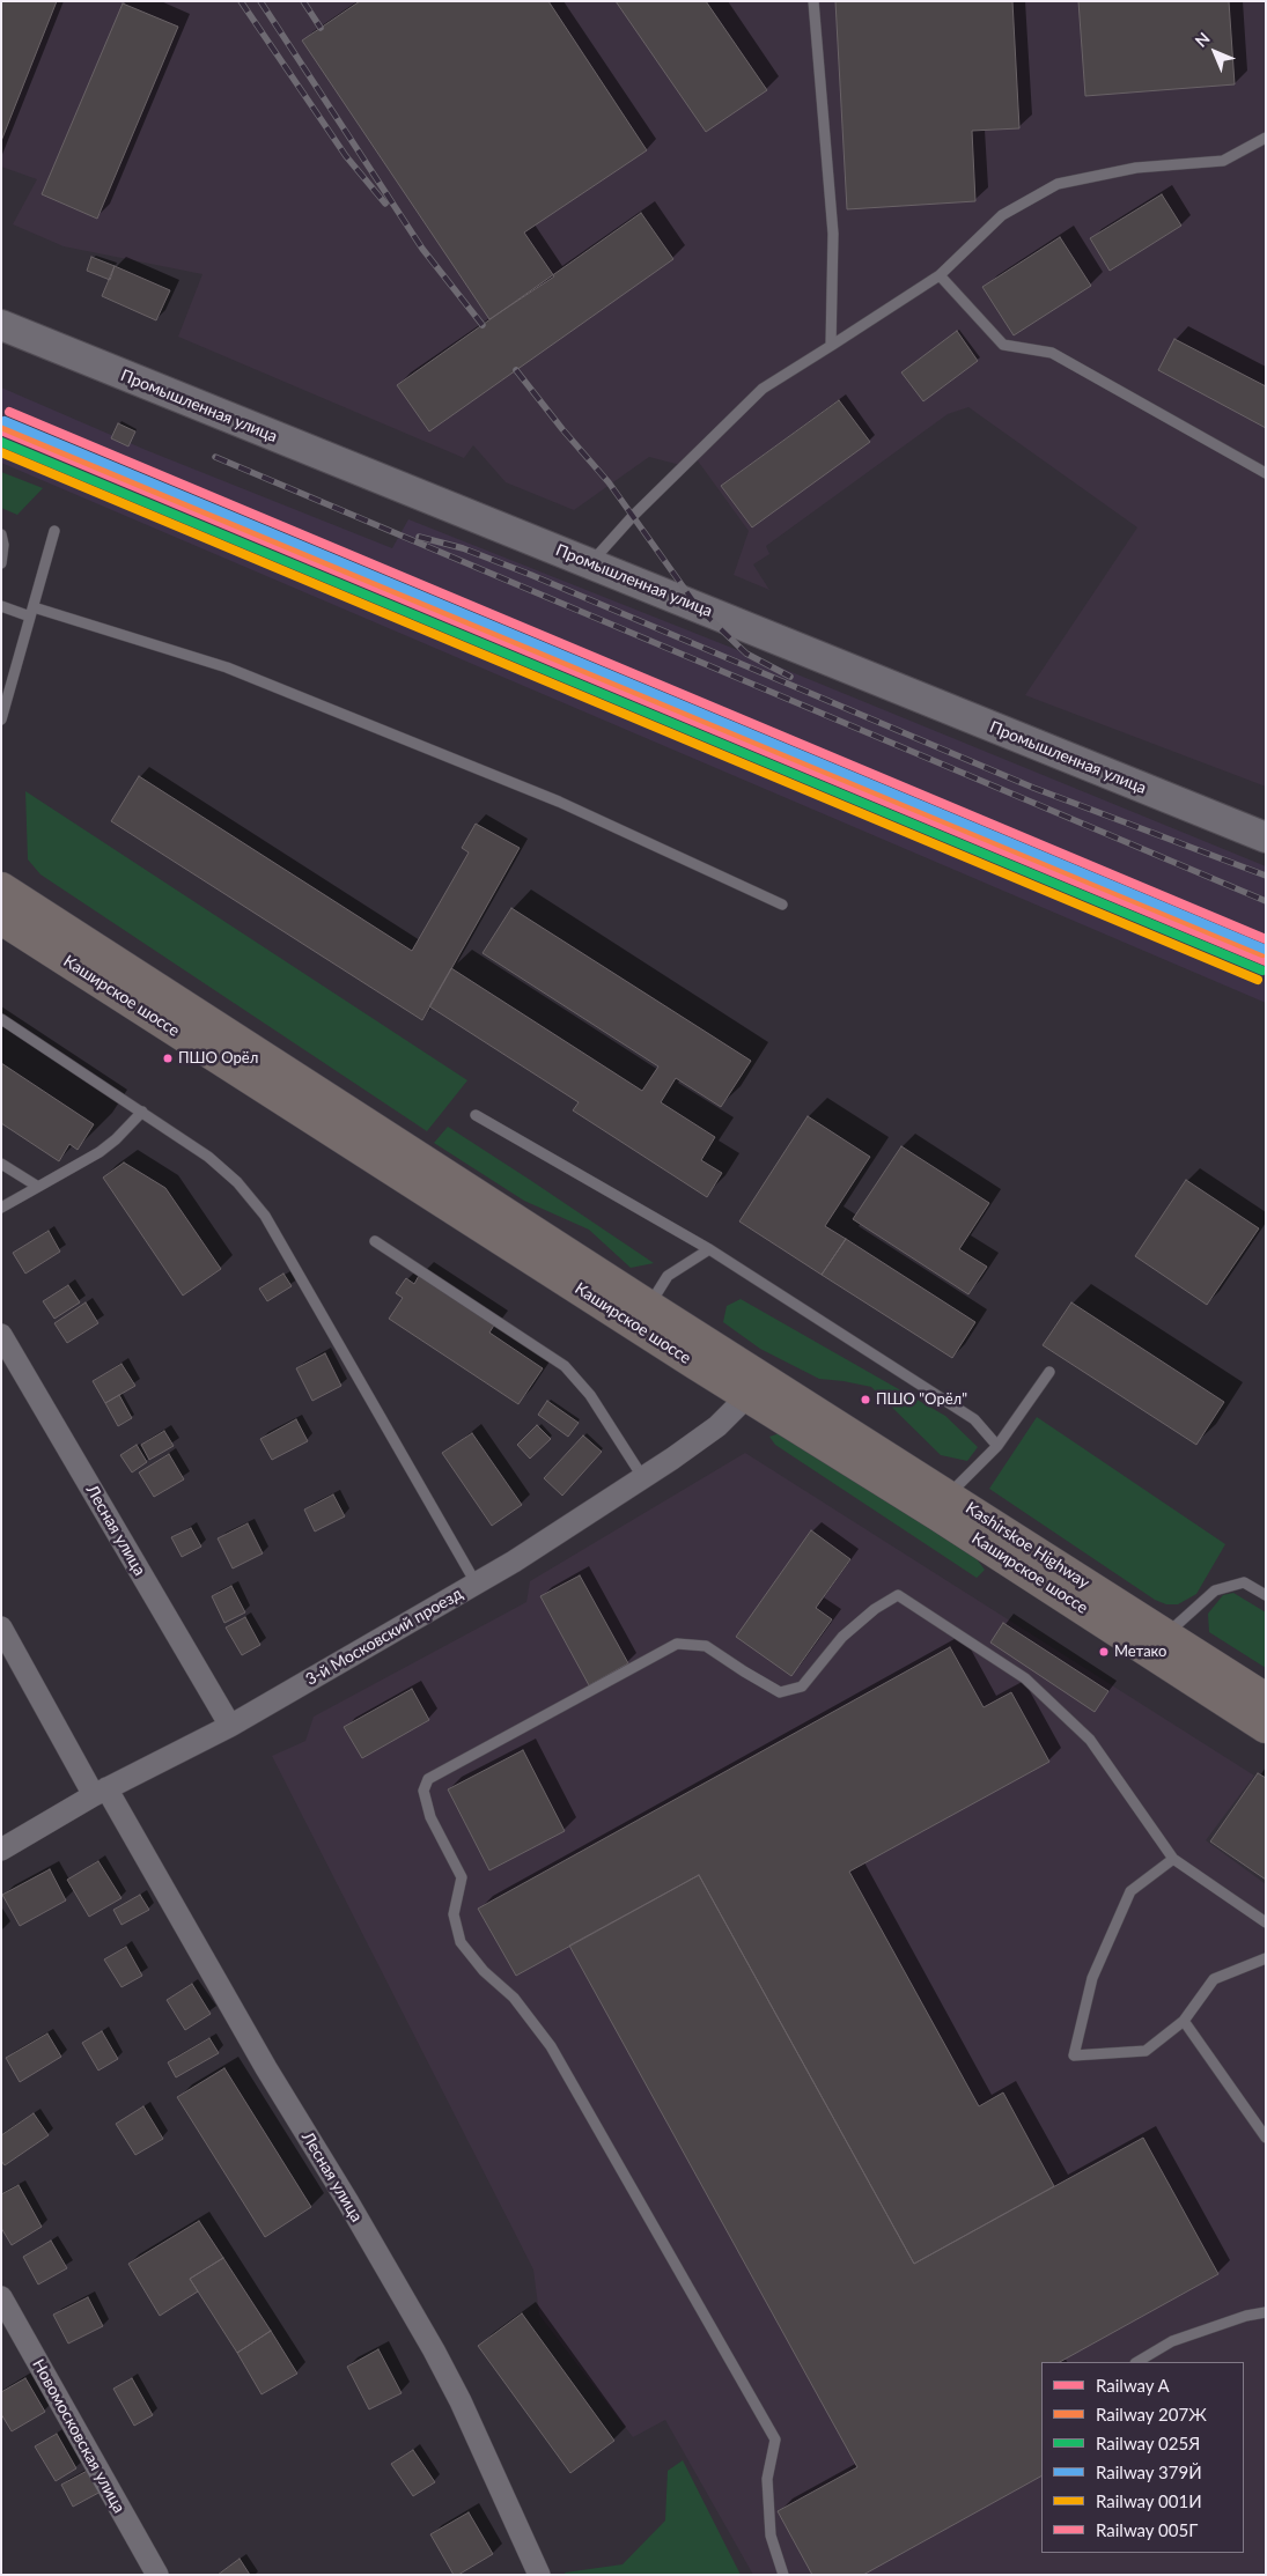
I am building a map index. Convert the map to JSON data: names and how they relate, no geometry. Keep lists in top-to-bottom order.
{
  "streets": {
    "main road": ["Каширское шоссе", "Kashirskoe Highway"],
    "street": [
      "Промышленная улица",
      "Лесная улица",
      "3-й Московский проезд",
      "Новомосковская улица"
    ]
  },
  "crossings": [
    ["Каширское шоссе", "Kashirskoe Highway"],
    ["Каширское шоссе", "3-й Московский проезд"],
    ["Лесная улица", "3-й Московский проезд"]
  ],
  "places": ["ПШО Орёл", "ПШО \"Орёл\"", "Метако"],
  "lines": [
    "rail line 005Г",
    "rail line 379Й",
    "rail line 207Ж",
    "rail line A",
    "rail line 025Я",
    "rail line 001И"
  ],
  "legend": [
    "Railway A",
    "Railway 207Ж",
    "Railway 025Я",
    "Railway 379Й",
    "Railway 001И",
    "Railway 005Г"
  ],
  "north": "top left"
}
